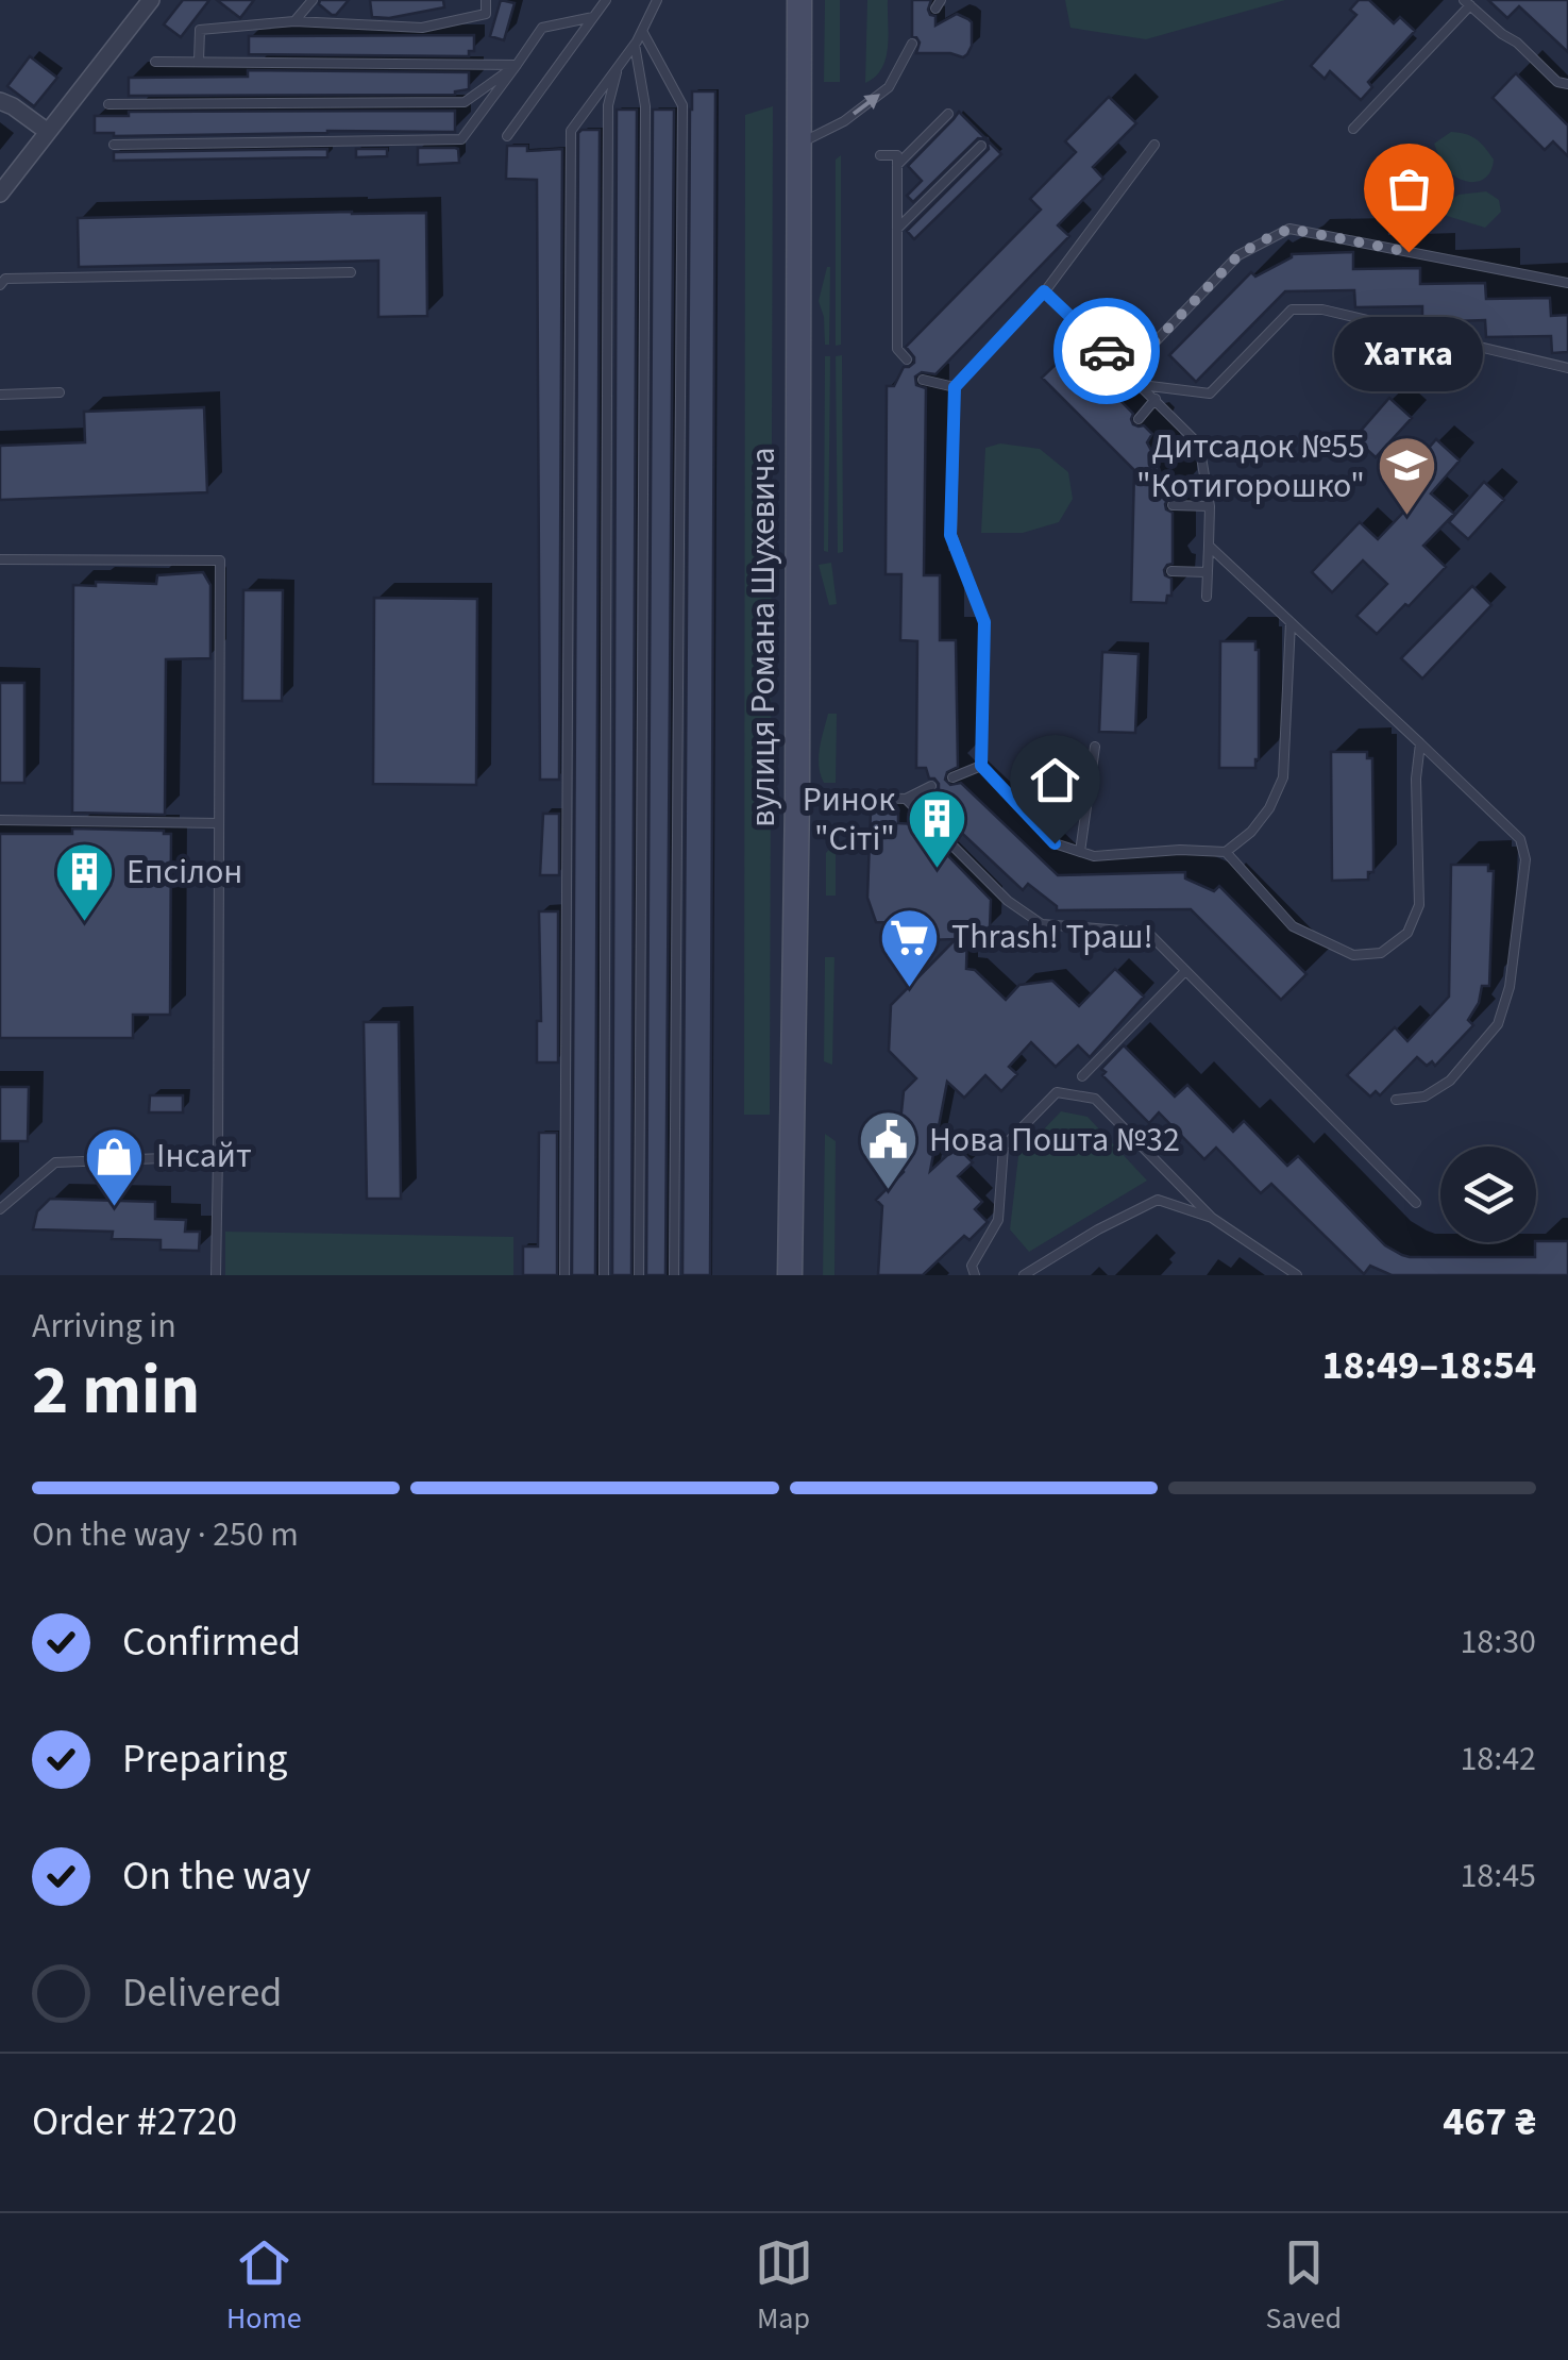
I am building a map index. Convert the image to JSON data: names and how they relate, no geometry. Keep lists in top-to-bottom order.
{
  "streets": {
    "main road": ["вулиця Романа Шухевича"]
  },
  "places": {
    "other": ["Хатка"],
    "school or university": ["Дитсадок №55 \"Котигорошко\""],
    "building": ["Ринок \"Сіті\"", "Епсілон"],
    "supermarket": ["Thrash! Траш!"],
    "public building": ["Нова Пошта №32"],
    "shop": ["Інсайт"]
  },
  "page": {
    "bubble": "Хатка",
    "heading": ["2 min", "Arriving in", "18:49–18:54"],
    "panel": ["Order #2720", "467 ₴"],
    "bar": "On the way · 250 m",
    "list": [
      ["Confirmed", "18:30"],
      ["Preparing", "18:42"],
      ["On the way", "18:45"],
      "Delivered"
    ],
    "tabs": ["Home", "Map", "Saved"]
  }
}
